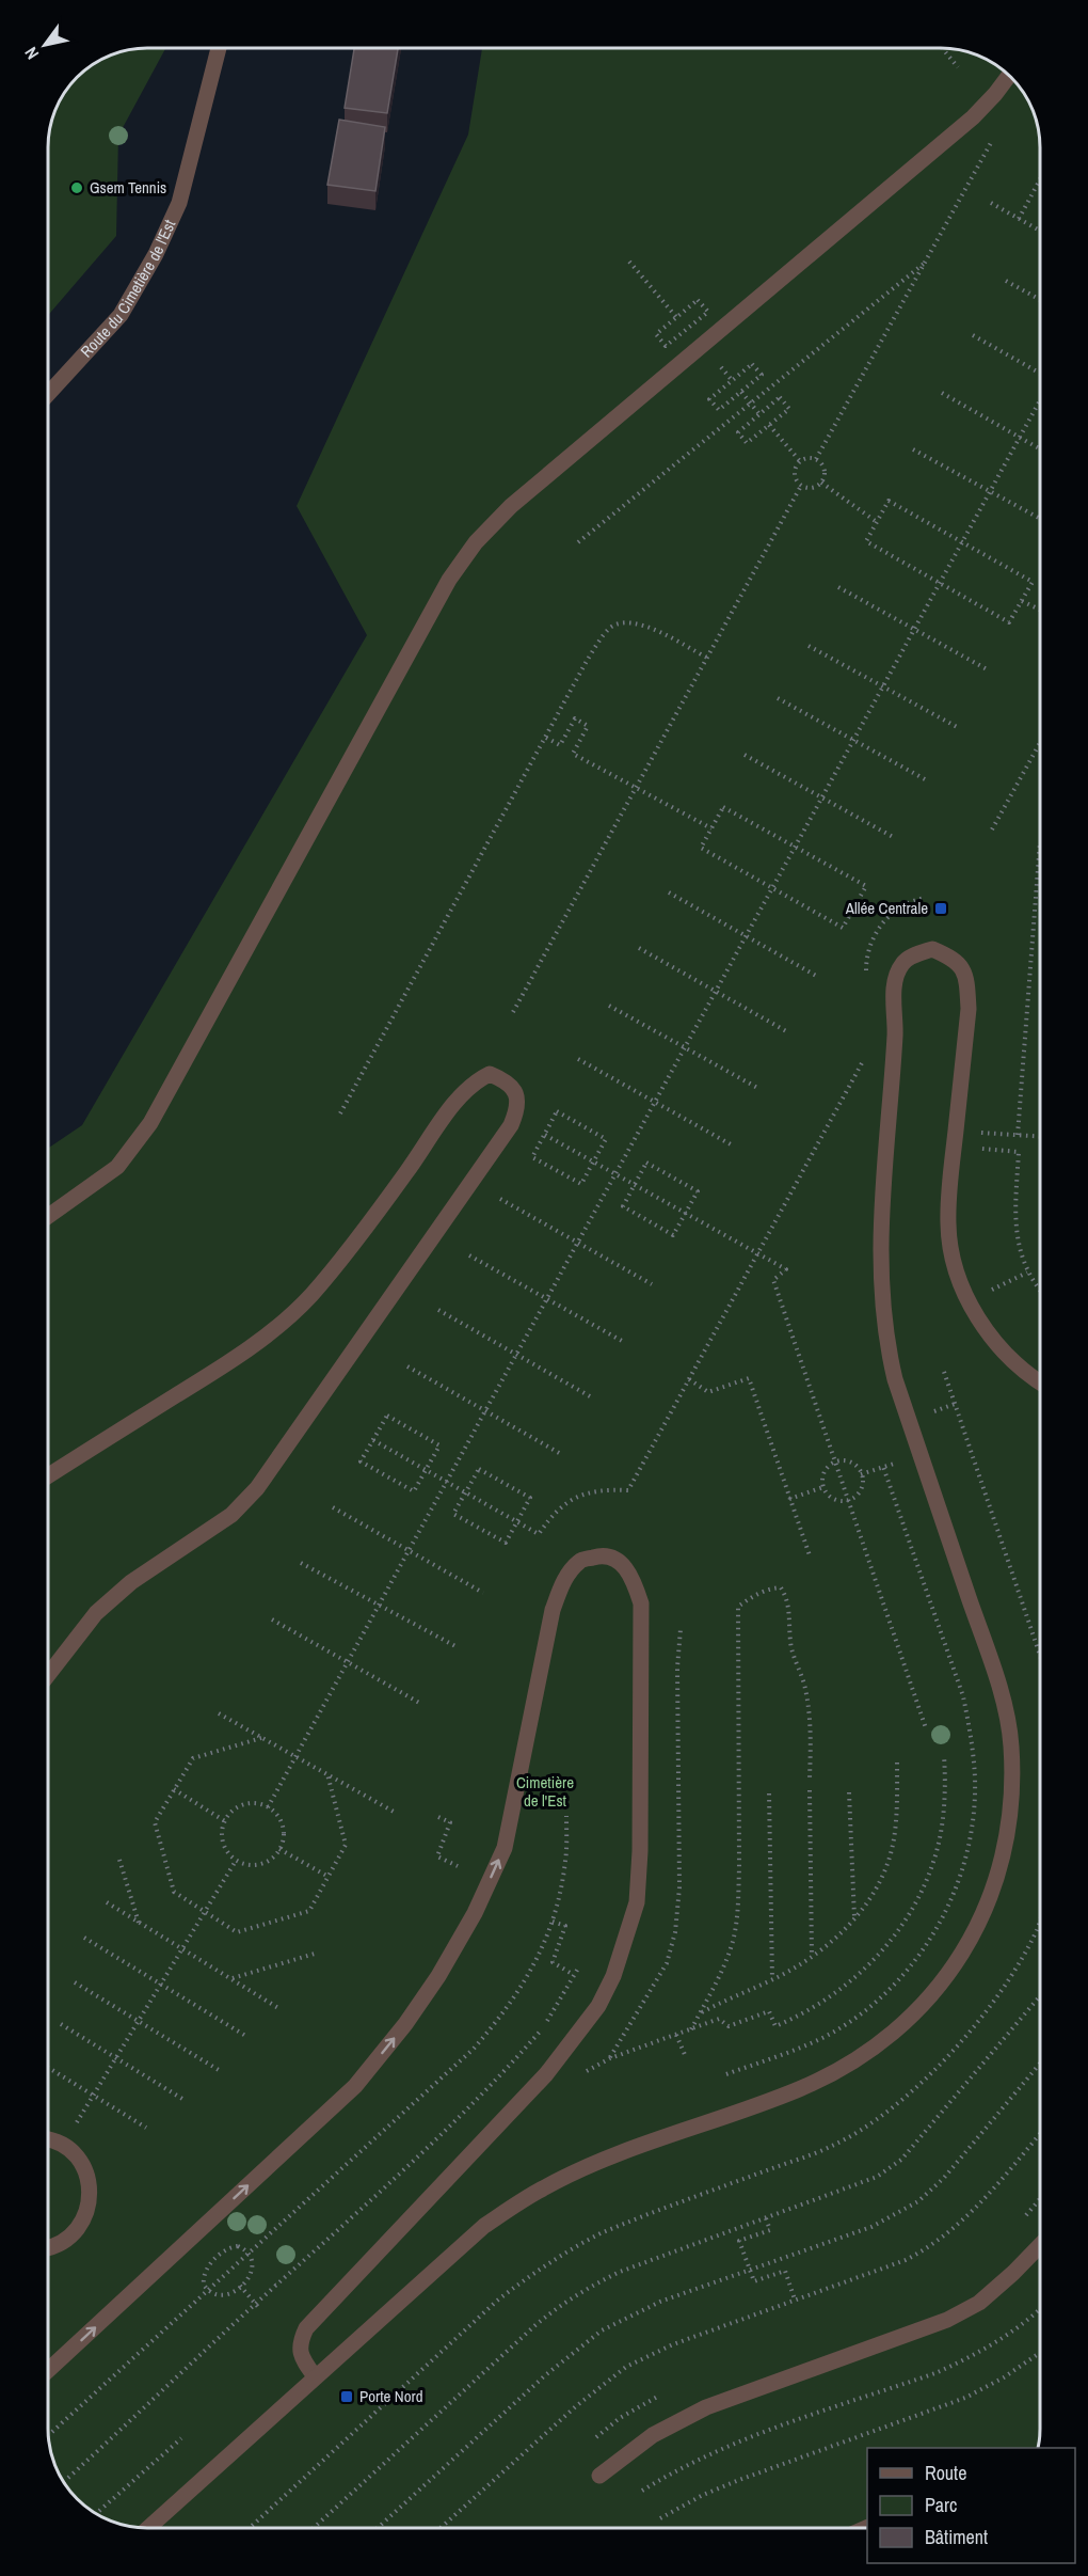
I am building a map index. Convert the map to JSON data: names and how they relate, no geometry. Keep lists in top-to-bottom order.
{
  "streets": {
    "street": ["Route du Cimetière de l'Est"]
  },
  "parks": ["Cimetière de l'Est"],
  "places": {
    "other": ["Gsem Tennis"],
    "transit": ["Allée Centrale", "Porte Nord"]
  },
  "legend": ["Route", "Parc", "Bâtiment"],
  "north": "bottom left"
}
